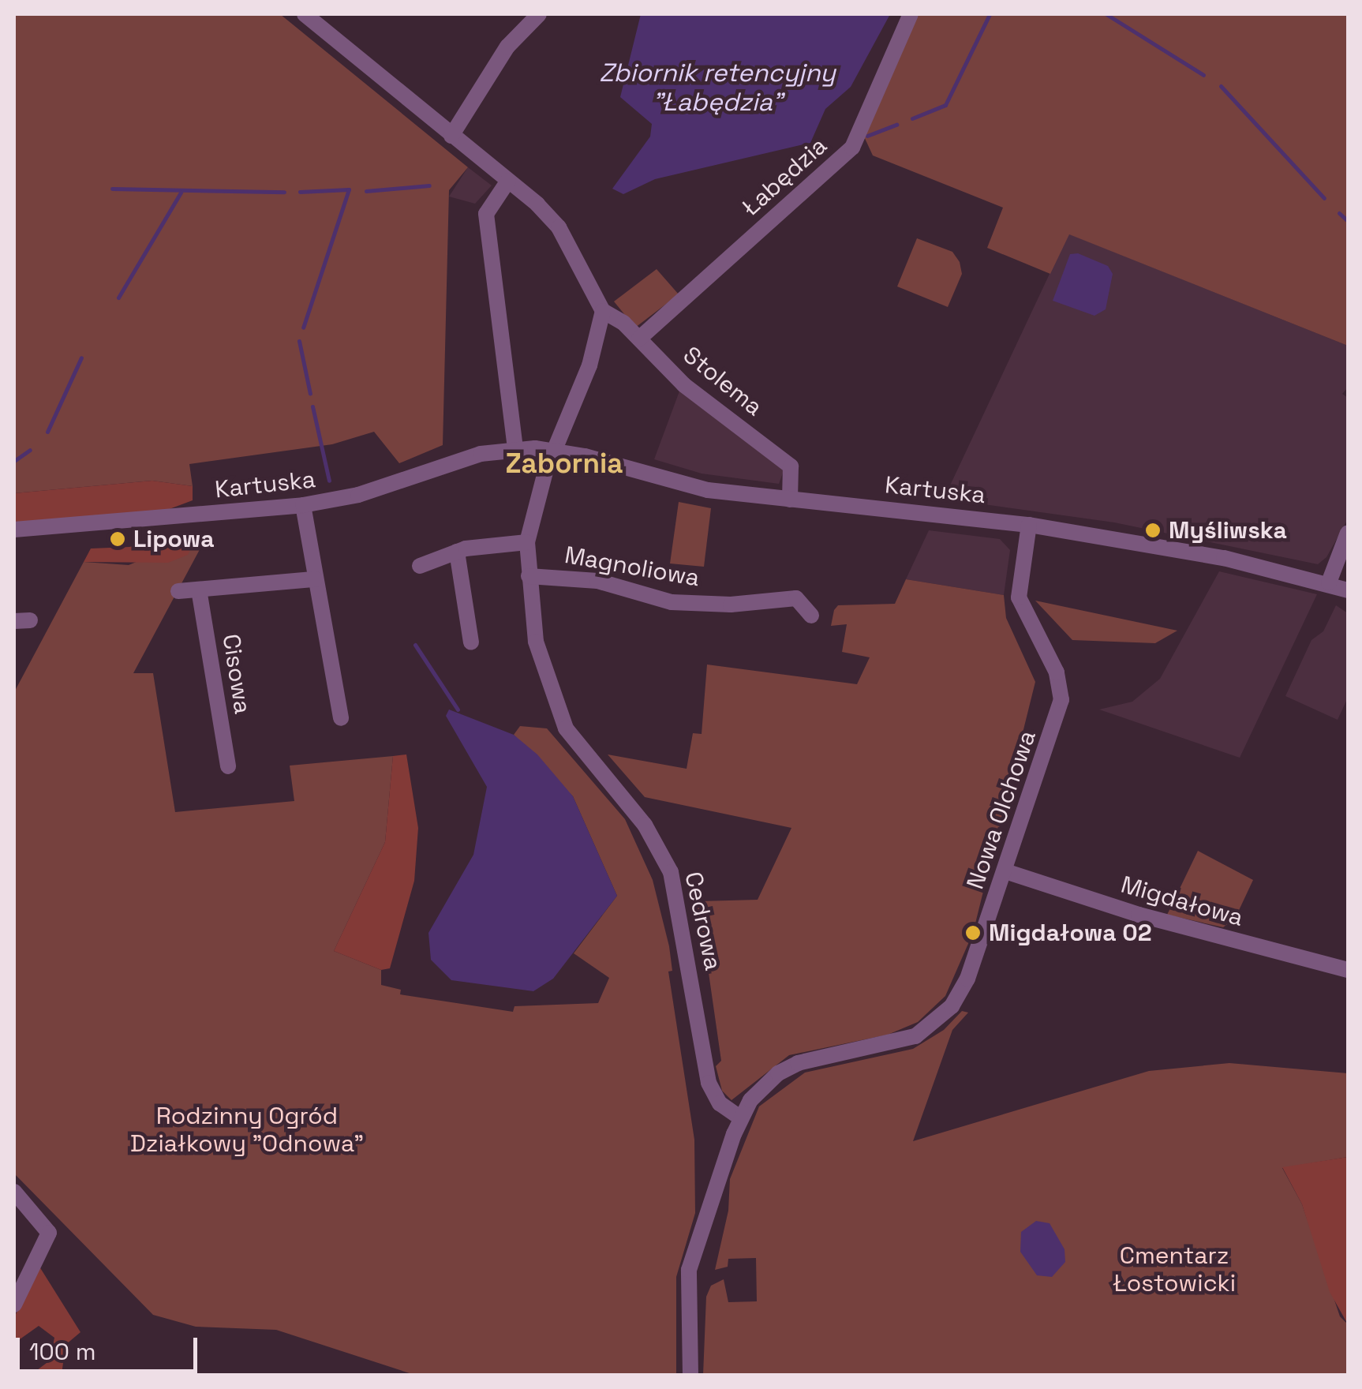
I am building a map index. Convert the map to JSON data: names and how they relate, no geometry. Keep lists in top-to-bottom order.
{
  "streets": {
    "street": [
      "Łabędzia",
      "Stolema",
      "Kartuska",
      "Magnoliowa",
      "Cisowa",
      "Nowa Olchowa",
      "Migdałowa",
      "Cedrowa"
    ]
  },
  "crossings": [
    ["Łabędzia", "Stolema"],
    ["Stolema", "Kartuska"],
    ["Kartuska", "Nowa Olchowa"],
    ["Kartuska", "Cedrowa"],
    ["Magnoliowa", "Cedrowa"],
    ["Nowa Olchowa", "Migdałowa"],
    ["Nowa Olchowa", "Cedrowa"]
  ],
  "districts": ["Zabornia"],
  "water": ["Zbiornik retencyjny \"Łabędzia\""],
  "parks": ["Rodzinny Ogród Działkowy \"Odnowa\"", "Cmentarz Łostowicki"],
  "places": ["Myśliwska", "Lipowa", "Migdałowa 02"],
  "scale_bar": "100 m"
}
